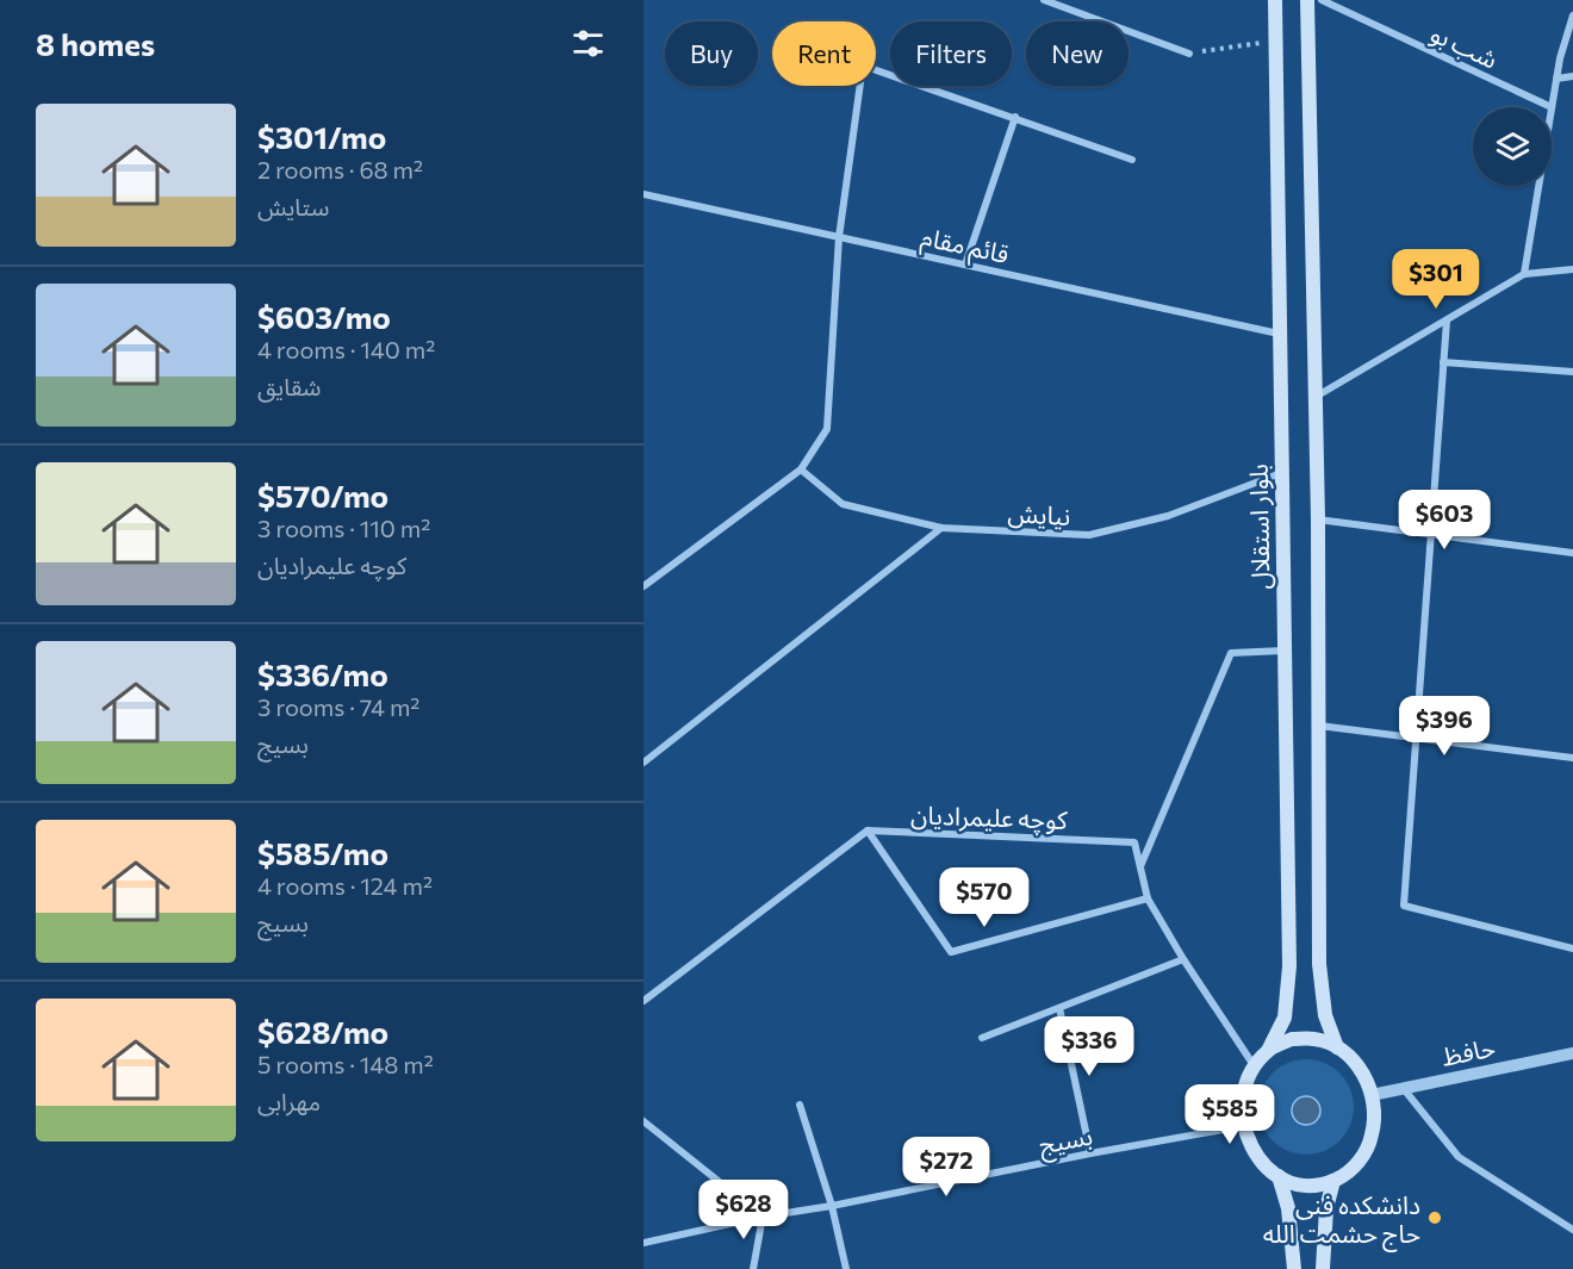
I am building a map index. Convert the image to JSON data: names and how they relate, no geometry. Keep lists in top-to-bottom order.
{
  "streets": {
    "main road": ["بلوار استقلال"],
    "street": [
      "شب بو",
      "قائم مقام",
      "نیایش",
      "کوچه علیمرادیان",
      "حافظ",
      "بسیج"
    ]
  },
  "crossings": [
    ["قائم مقام", "بلوار استقلال"],
    ["نیایش", "بلوار استقلال"],
    ["بلوار استقلال", "کوچه علیمرادیان"],
    ["بلوار استقلال", "حافظ"],
    ["بلوار استقلال", "بسیج"],
    ["کوچه علیمرادیان", "حافظ"],
    ["کوچه علیمرادیان", "بسیج"],
    ["حافظ", "بسیج"]
  ],
  "places": ["دانشکده فنی حاج حشمت الله"],
  "page": {
    "heading": "8 homes",
    "chip": [
      "Buy",
      "Rent",
      "Filters",
      "New"
    ],
    "list": [
      {
        "name": "$301/mo",
        "note": "2 rooms · 68 m² · ستایش"
      },
      {
        "name": "$603/mo",
        "note": "4 rooms · 140 m² · شقایق"
      },
      {
        "name": "$570/mo",
        "note": "3 rooms · 110 m² · کوچه علیمرادیان"
      },
      {
        "name": "$336/mo",
        "note": "3 rooms · 74 m² · بسیج"
      },
      {
        "name": "$585/mo",
        "note": "4 rooms · 124 m² · بسیج"
      },
      {
        "name": "$628/mo",
        "note": "5 rooms · 148 m² · مهرابی"
      }
    ],
    "price": [
      "$301",
      "$603",
      "$396",
      "$570",
      "$336",
      "$585",
      "$272",
      "$628"
    ]
  }
}
